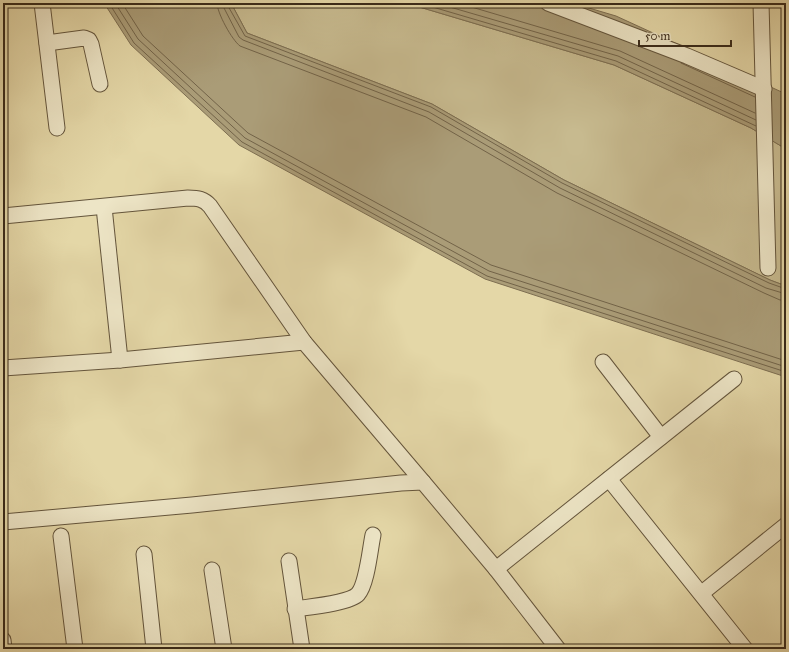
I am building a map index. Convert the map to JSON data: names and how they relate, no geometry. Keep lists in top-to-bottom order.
{
  "scale_bar": "50 m"
}
